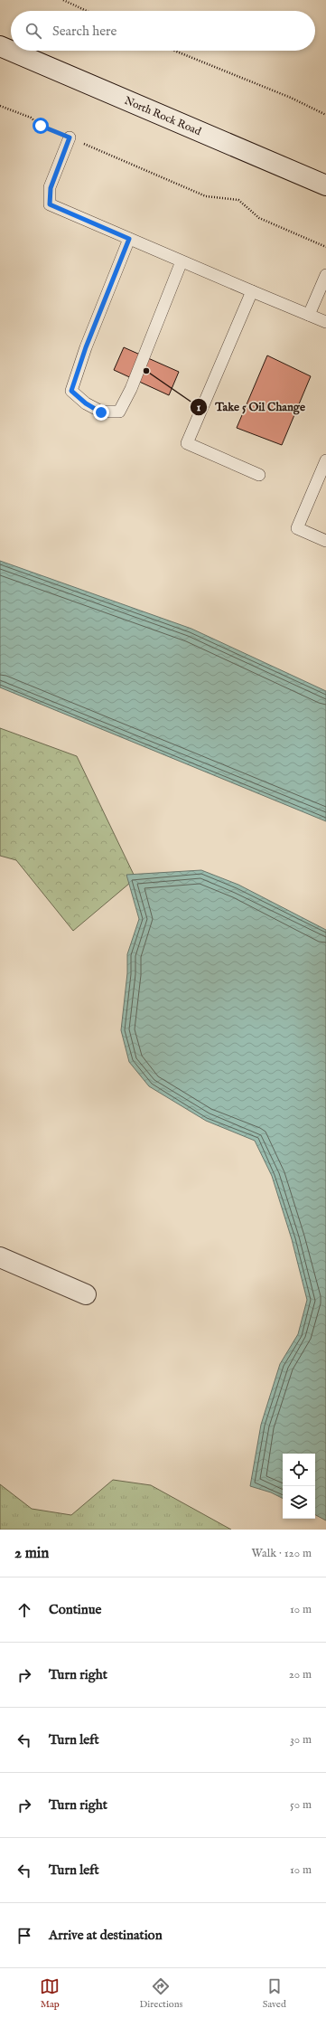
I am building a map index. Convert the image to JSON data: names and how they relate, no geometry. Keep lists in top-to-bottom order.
{
  "streets": {
    "main road": ["North Rock Road"]
  },
  "places": ["Take 5 Oil Change"],
  "page": {
    "search": "Search here",
    "heading": ["2 min", "Walk · 120 m"],
    "list": [
      ["Continue", "10 m"],
      ["Turn right", "20 m"],
      ["Turn left", "30 m"],
      ["Turn right", "50 m"],
      ["Turn left", "10 m"],
      "Arrive at destination"
    ],
    "nav": ["Map", "Directions", "Saved"]
  }
}
